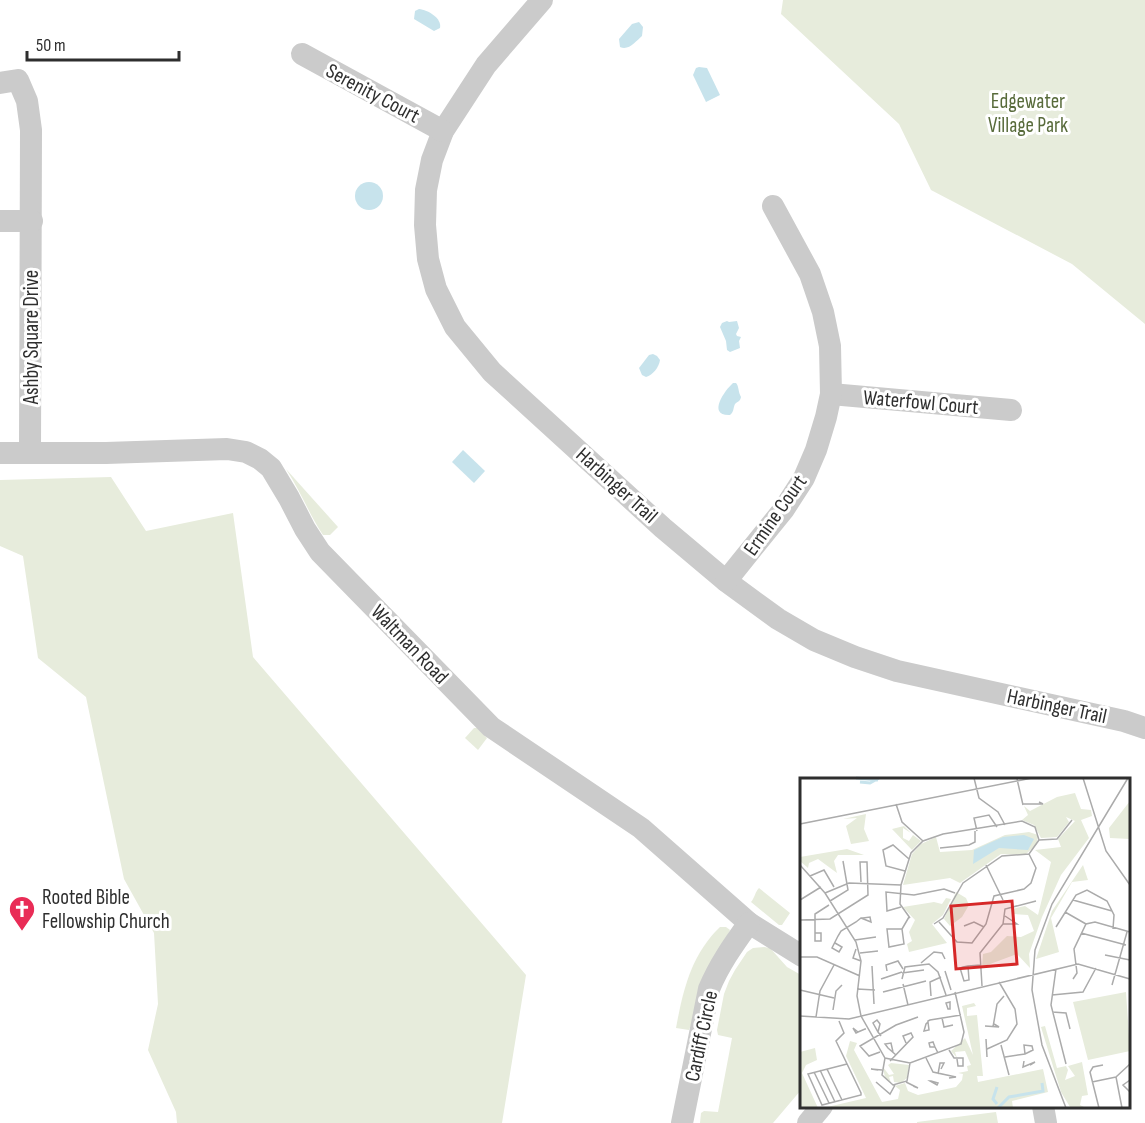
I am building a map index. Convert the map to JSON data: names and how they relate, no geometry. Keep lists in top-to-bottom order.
{
  "streets": {
    "street": [
      "Serenity Court",
      "Ashby Square Drive",
      "Waterfowl Court",
      "Harbinger Trail",
      "Ermine Court",
      "Waltman Road",
      "Cardiff Circle"
    ]
  },
  "crossings": [
    ["Serenity Court", "Harbinger Trail"],
    ["Ashby Square Drive", "Waltman Road"],
    ["Waterfowl Court", "Ermine Court"],
    ["Harbinger Trail", "Ermine Court"],
    ["Waltman Road", "Cardiff Circle"]
  ],
  "parks": ["Edgewater Village Park"],
  "places": {
    "church": ["Rooted Bible Fellowship Church"]
  },
  "scale_bar": "50 m"
}
